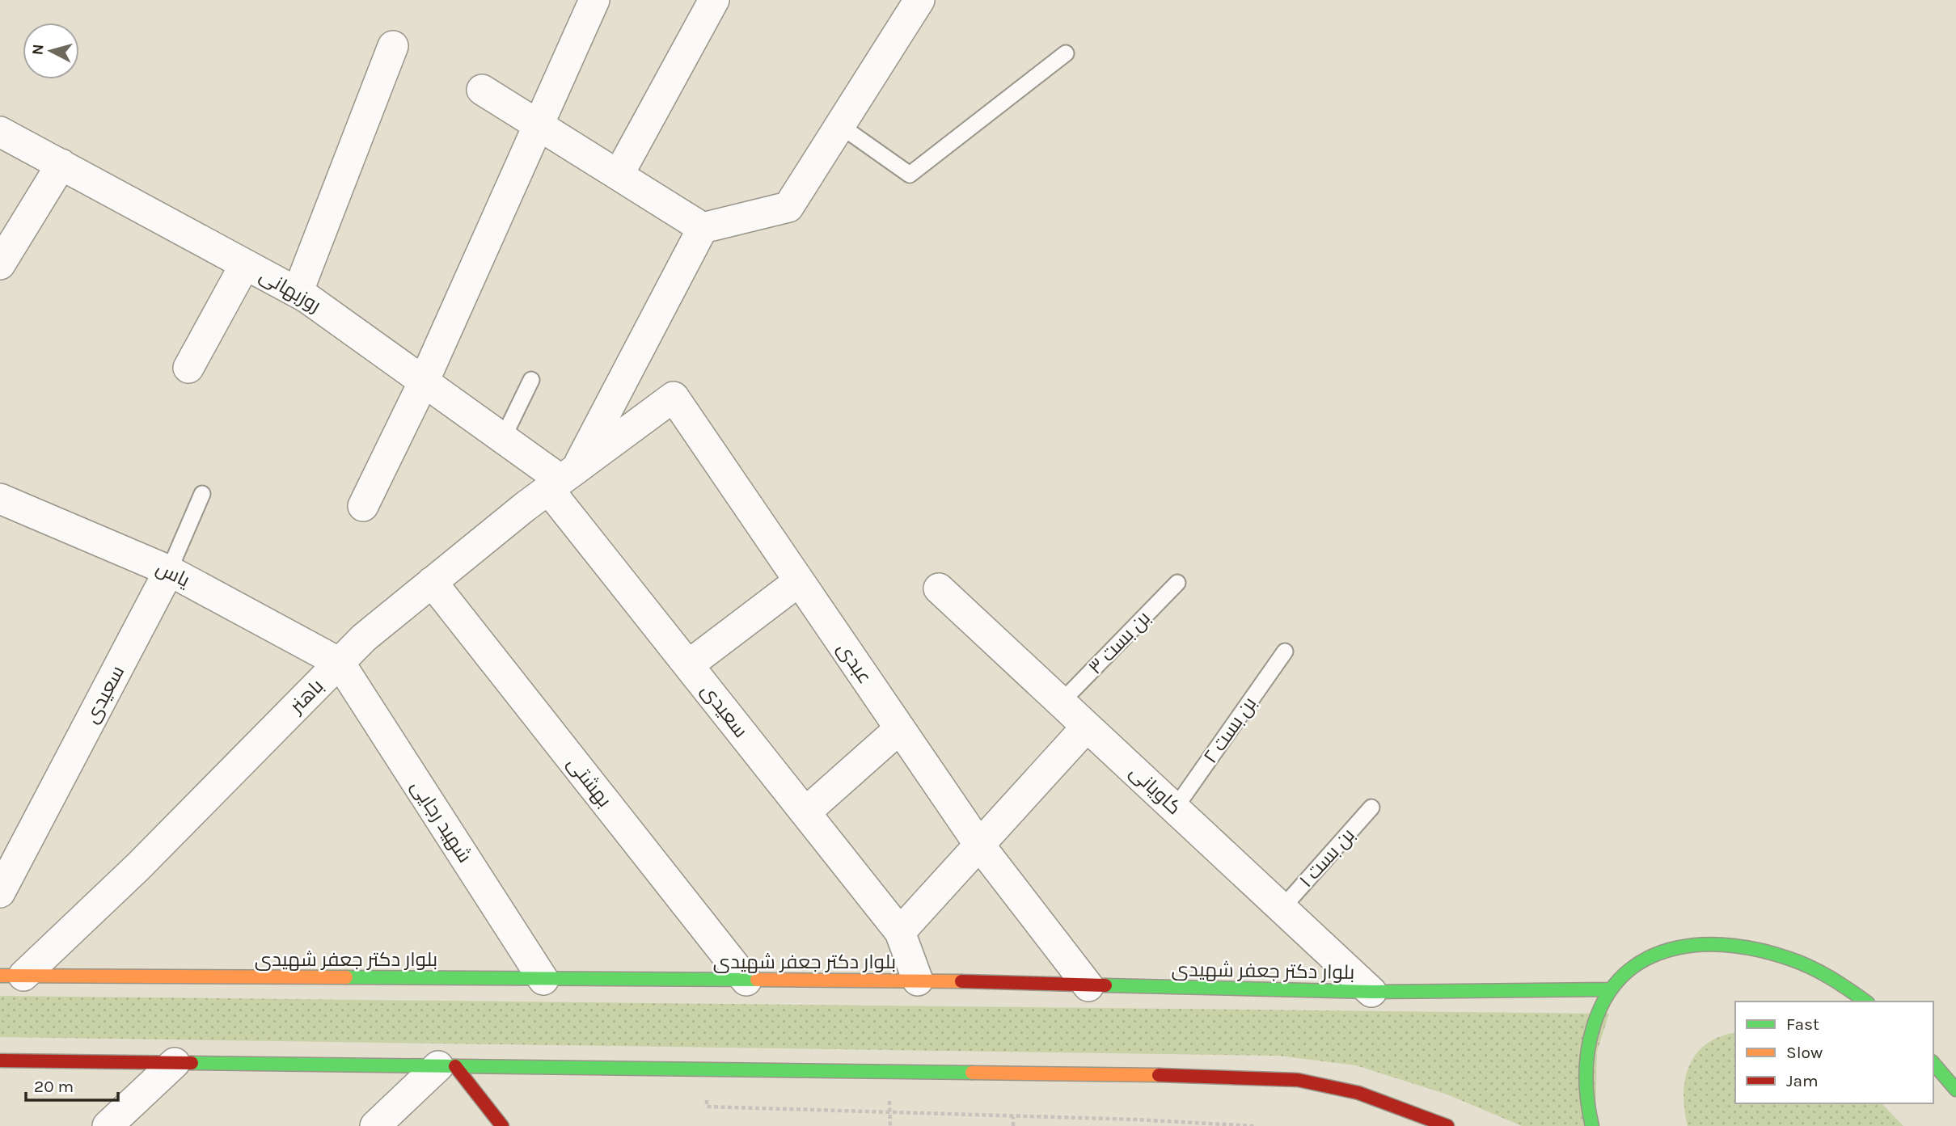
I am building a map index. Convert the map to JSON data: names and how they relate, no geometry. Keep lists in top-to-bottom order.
{
  "streets": {
    "main road": ["بلوار دکتر جعفر شهیدی"],
    "street": [
      "روزبهانی",
      "یاس",
      "عبدی",
      "سعیدی",
      "باهنر",
      "بهشتی",
      "کاویانی",
      "شهید رجایی"
    ],
    "lane": ["بن بست ۳", "بن بست ۲", "بن بست ۱"]
  },
  "crossings": [
    ["روزبهانی", "سعیدی"],
    ["روزبهانی", "باهنر"],
    ["یاس", "سعیدی"],
    ["یاس", "باهنر"],
    ["یاس", "شهید رجایی"],
    ["بن بست ۳", "کاویانی"],
    ["عبدی", "باهنر"],
    ["عبدی", "بلوار دکتر جعفر شهیدی"],
    ["سعیدی", "باهنر"],
    ["سعیدی", "بلوار دکتر جعفر شهیدی"],
    ["باهنر", "بهشتی"],
    ["باهنر", "شهید رجایی"],
    ["باهنر", "بلوار دکتر جعفر شهیدی"],
    ["بن بست ۲", "کاویانی"],
    ["بهشتی", "بلوار دکتر جعفر شهیدی"],
    ["کاویانی", "بن بست ۱"],
    ["کاویانی", "بلوار دکتر جعفر شهیدی"],
    ["شهید رجایی", "بلوار دکتر جعفر شهیدی"]
  ],
  "legend": ["Fast", "Slow", "Jam"],
  "scale_bar": "20 m",
  "north": "left"
}
